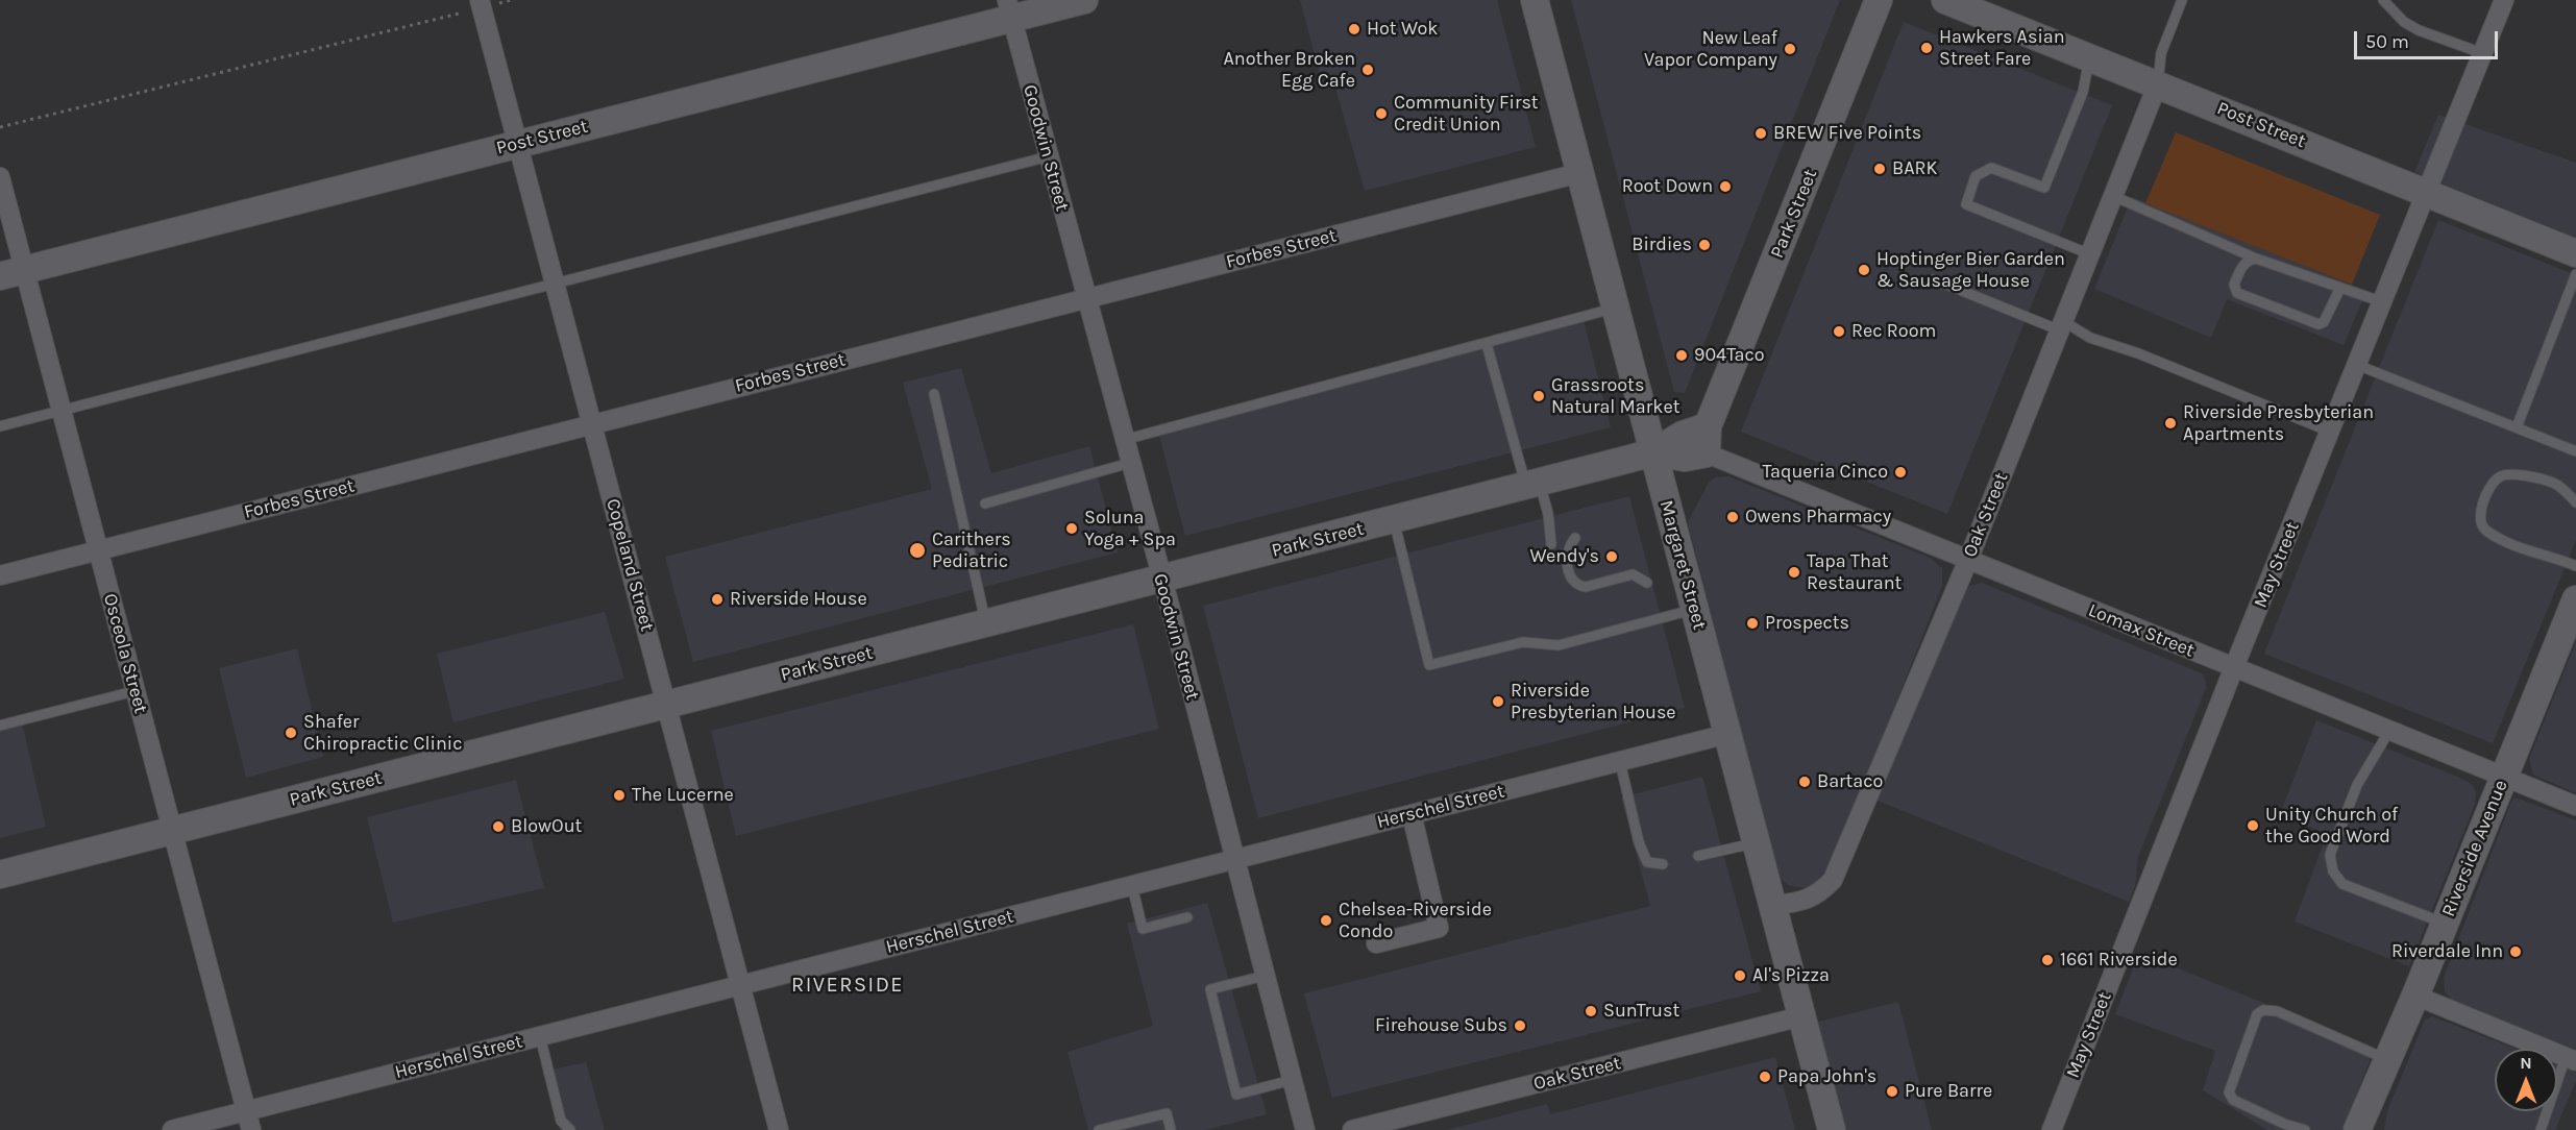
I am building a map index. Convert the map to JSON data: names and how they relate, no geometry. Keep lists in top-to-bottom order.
{
  "streets": {
    "street": [
      "Post Street",
      "Goodwin Street",
      "Park Street",
      "Forbes Street",
      "Oak Street",
      "Copeland Street",
      "Margaret Street",
      "May Street",
      "Lomax Street",
      "Osceola Street",
      "Herschel Street",
      "Riverside Avenue"
    ]
  },
  "crossings": [
    ["Post Street", "Goodwin Street"],
    ["Post Street", "Oak Street"],
    ["Post Street", "Copeland Street"],
    ["Post Street", "May Street"],
    ["Post Street", "Osceola Street"],
    ["Goodwin Street", "Park Street"],
    ["Goodwin Street", "Forbes Street"],
    ["Goodwin Street", "Herschel Street"],
    ["Park Street", "Copeland Street"],
    ["Park Street", "Margaret Street"],
    ["Park Street", "Lomax Street"],
    ["Park Street", "Osceola Street"],
    ["Forbes Street", "Copeland Street"],
    ["Forbes Street", "Margaret Street"],
    ["Forbes Street", "Osceola Street"],
    ["Oak Street", "Margaret Street"],
    ["Oak Street", "Lomax Street"],
    ["Copeland Street", "Herschel Street"],
    ["Margaret Street", "Herschel Street"],
    ["May Street", "Lomax Street"],
    ["Lomax Street", "Riverside Avenue"],
    ["Osceola Street", "Herschel Street"]
  ],
  "districts": ["RIVERSIDE"],
  "places": [
    "Hot Wok",
    "Hawkers Asian Street Fare",
    "New Leaf Vapor Company",
    "Another Broken Egg Cafe",
    "Community First Credit Union",
    "BREW Five Points",
    "BARK",
    "Root Down",
    "Birdies",
    "Hoptinger Bier Garden & Sausage House",
    "Rec Room",
    "904Taco",
    "Grassroots Natural Market",
    "Riverside Presbyterian Apartments",
    "Taqueria Cinco",
    "Owens Pharmacy",
    "Soluna Yoga + Spa",
    "Carithers Pediatric",
    "Wendy's",
    "Tapa That Restaurant",
    "Riverside House",
    "Prospects",
    "Riverside Presbyterian House",
    "Shafer Chiropractic Clinic",
    "Bartaco",
    "The Lucerne",
    "Unity Church of the Good Word",
    "BlowOut",
    "Chelsea-Riverside Condo",
    "Riverdale Inn",
    "1661 Riverside",
    "Al's Pizza",
    "SunTrust",
    "Firehouse Subs",
    "Papa John's",
    "Pure Barre"
  ],
  "scale_bar": "50 m",
  "north": "top"
}
